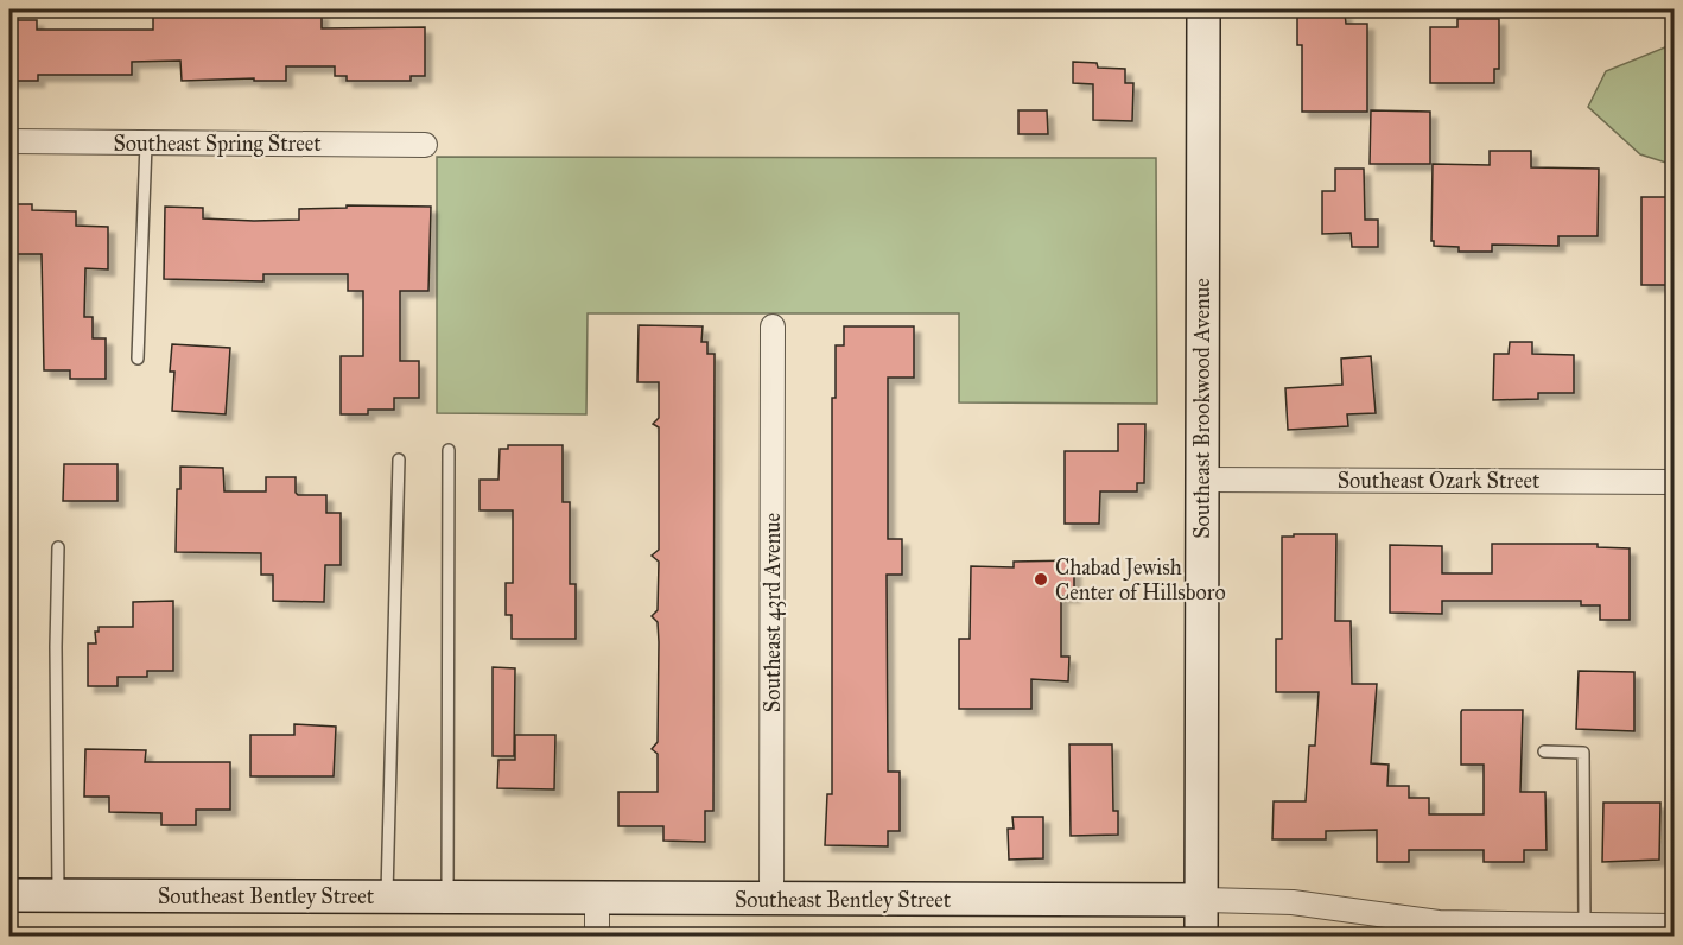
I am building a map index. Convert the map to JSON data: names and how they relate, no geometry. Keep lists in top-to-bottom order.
{
  "streets": {
    "street": [
      "Southeast Spring Street",
      "Southeast Brookwood Avenue",
      "Southeast Ozark Street",
      "Southeast 43rd Avenue",
      "Southeast Bentley Street"
    ]
  },
  "crossings": [
    ["Southeast Brookwood Avenue", "Southeast Ozark Street"],
    ["Southeast Brookwood Avenue", "Southeast Bentley Street"],
    ["Southeast 43rd Avenue", "Southeast Bentley Street"]
  ],
  "places": ["Chabad Jewish Center of Hillsboro"]
}
